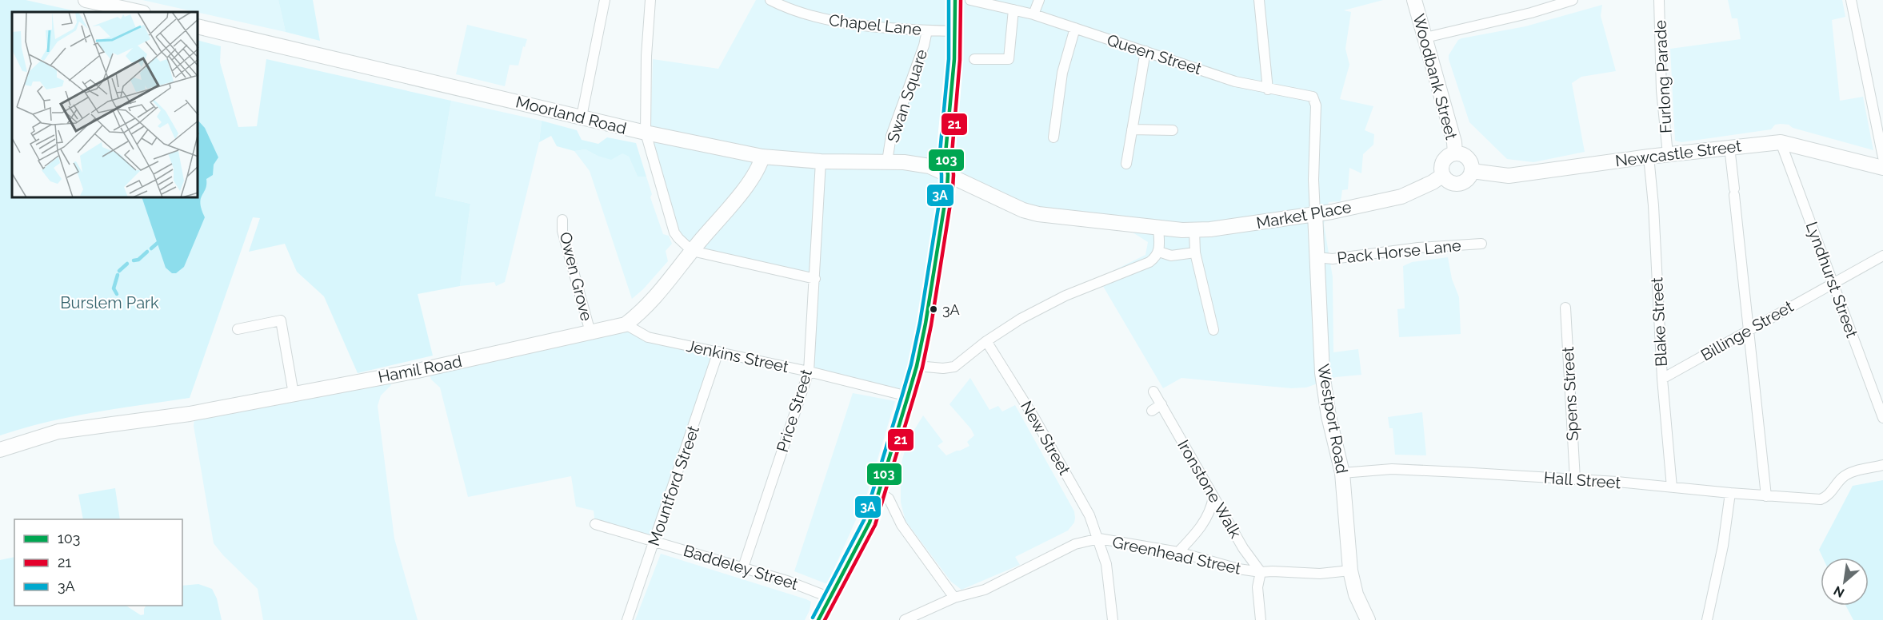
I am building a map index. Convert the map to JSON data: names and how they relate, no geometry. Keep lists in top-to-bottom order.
{
  "streets": {
    "main road": [
      "Woodbank Street",
      "Swan Square",
      "Moorland Road",
      "Newcastle Street",
      "Market Place",
      "Hamil Road",
      "Westport Road"
    ],
    "street": [
      "Chapel Lane",
      "Queen Street",
      "Furlong Parade",
      "Pack Horse Lane",
      "Owen Grove",
      "Lyndhurst Street",
      "Blake Street",
      "Billinge Street",
      "Jenkins Street",
      "Spens Street",
      "Price Street",
      "New Street",
      "Hall Street",
      "Mountford Street",
      "Ironstone Walk",
      "Greenhead Street",
      "Baddeley Street"
    ]
  },
  "crossings": [
    ["Chapel Lane", "Swan Square"],
    ["Queen Street", "Market Place"],
    ["Queen Street", "Westport Road"],
    ["Woodbank Street", "Newcastle Street"],
    ["Woodbank Street", "Market Place"],
    ["Furlong Parade", "Newcastle Street"],
    ["Swan Square", "Moorland Road"],
    ["Swan Square", "Market Place"],
    ["Swan Square", "Jenkins Street"],
    ["Swan Square", "Baddeley Street"],
    ["Moorland Road", "Market Place"],
    ["Moorland Road", "Hamil Road"],
    ["Moorland Road", "Price Street"],
    ["Newcastle Street", "Market Place"],
    ["Newcastle Street", "Lyndhurst Street"],
    ["Newcastle Street", "Blake Street"],
    ["Market Place", "Westport Road"],
    ["Pack Horse Lane", "Westport Road"],
    ["Owen Grove", "Hamil Road"],
    ["Lyndhurst Street", "Billinge Street"],
    ["Blake Street", "Billinge Street"],
    ["Blake Street", "Hall Street"],
    ["Jenkins Street", "Hamil Road"],
    ["Jenkins Street", "Price Street"],
    ["Jenkins Street", "Mountford Street"],
    ["Spens Street", "Hall Street"],
    ["Price Street", "Baddeley Street"],
    ["Westport Road", "Hall Street"],
    ["Westport Road", "Greenhead Street"],
    ["New Street", "Greenhead Street"],
    ["Mountford Street", "Baddeley Street"],
    ["Ironstone Walk", "Greenhead Street"]
  ],
  "parks": ["Burslem Park"],
  "places": ["3A"],
  "lines": ["transit line 103", "transit line 21", "transit line 3A"],
  "legend": ["103", "21", "3A"],
  "north": "bottom left"
}
